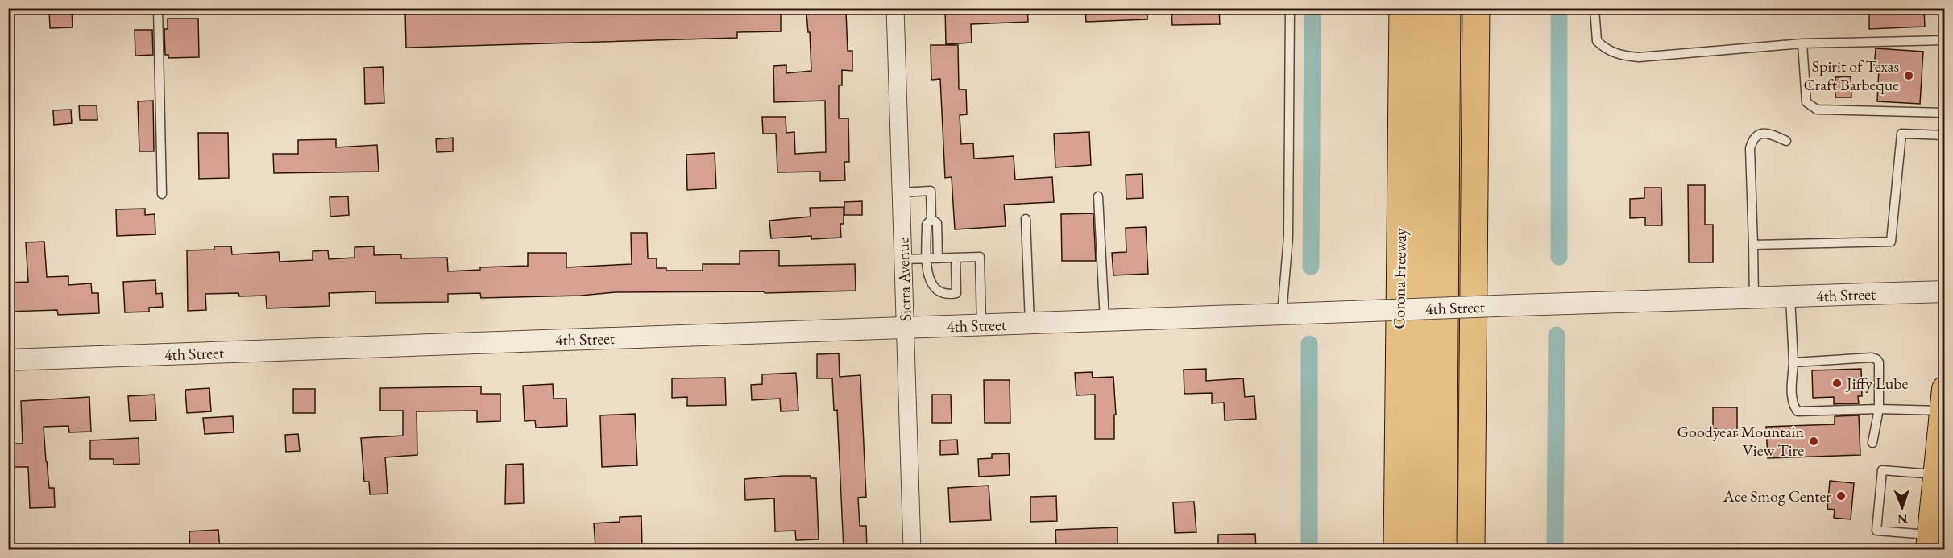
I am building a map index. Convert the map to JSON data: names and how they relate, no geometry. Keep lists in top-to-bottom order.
{
  "streets": {
    "highway": ["Corona Freeway"],
    "street": ["Sierra Avenue", "4th Street"]
  },
  "crossings": [
    ["Sierra Avenue", "4th Street"]
  ],
  "places": [
    "Spirit of Texas Craft Barbeque",
    "Jiffy Lube",
    "Goodyear Mountain View Tire",
    "Ace Smog Center"
  ],
  "north": "bottom"
}
